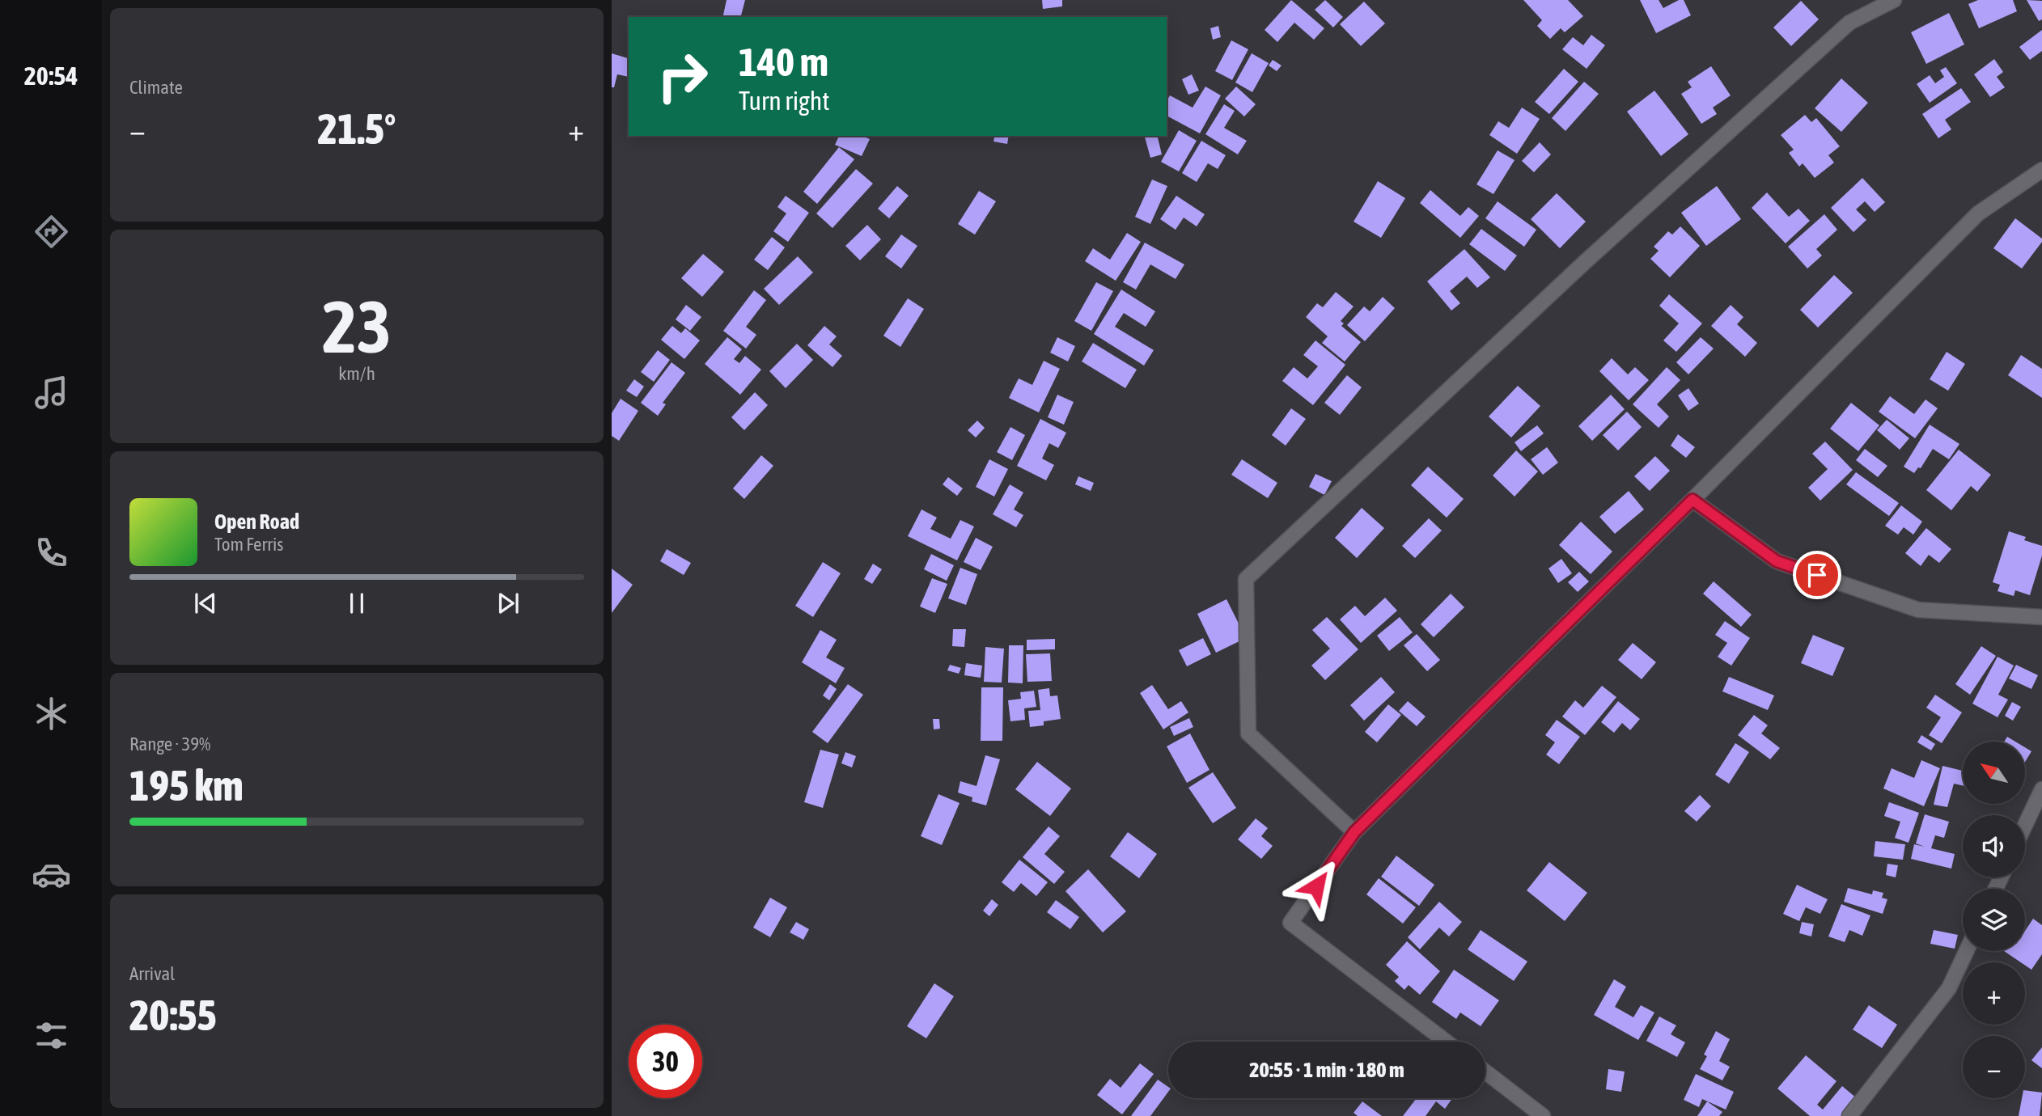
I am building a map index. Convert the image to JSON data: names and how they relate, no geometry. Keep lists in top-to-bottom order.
{
  "north": "top left",
  "page": {
    "tabs": "20:54",
    "tile": [
      "Climate",
      ["23", "km/h"],
      ["Range · 39%", "195 km"],
      ["Arrival", "20:55"]
    ],
    "turn": ["140 m", "Turn right"],
    "heat": ["−", "21.5°", "+"],
    "song": ["Open Road", "Tom Ferris"],
    "map_buttons": ["+", "−"],
    "limit": "30",
    "trip": "20:55 · 1 min · 180 m"
  }
}
